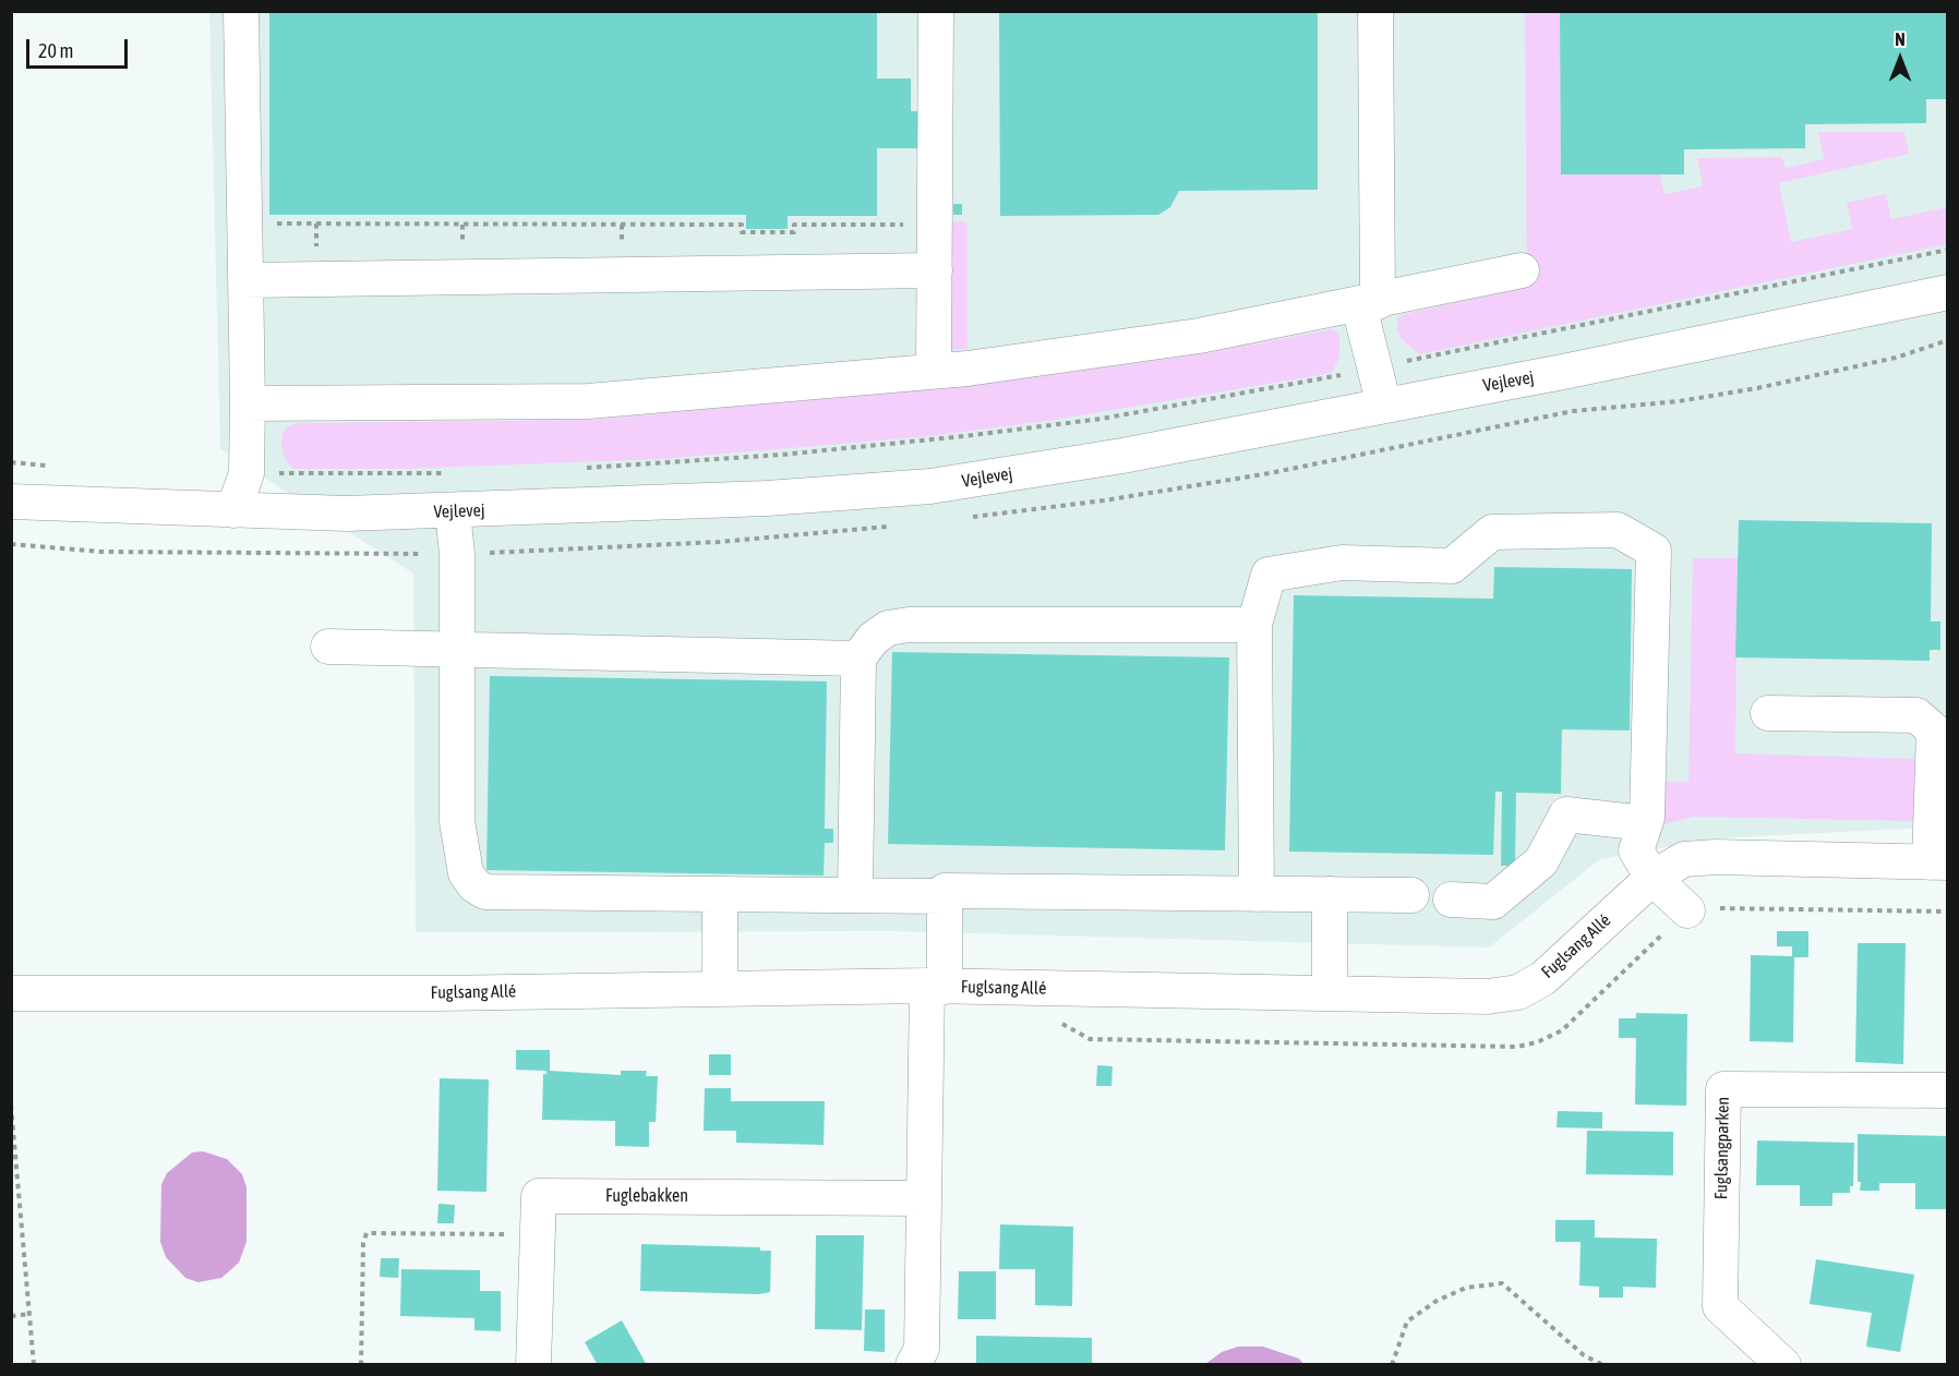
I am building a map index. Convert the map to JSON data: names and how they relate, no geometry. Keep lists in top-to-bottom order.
{
  "streets": {
    "street": [
      "Vejlevej",
      "Fuglsang Allé",
      "Fuglsangparken",
      "Fuglebakken"
    ]
  },
  "scale_bar": "20 m",
  "north": "top"
}
